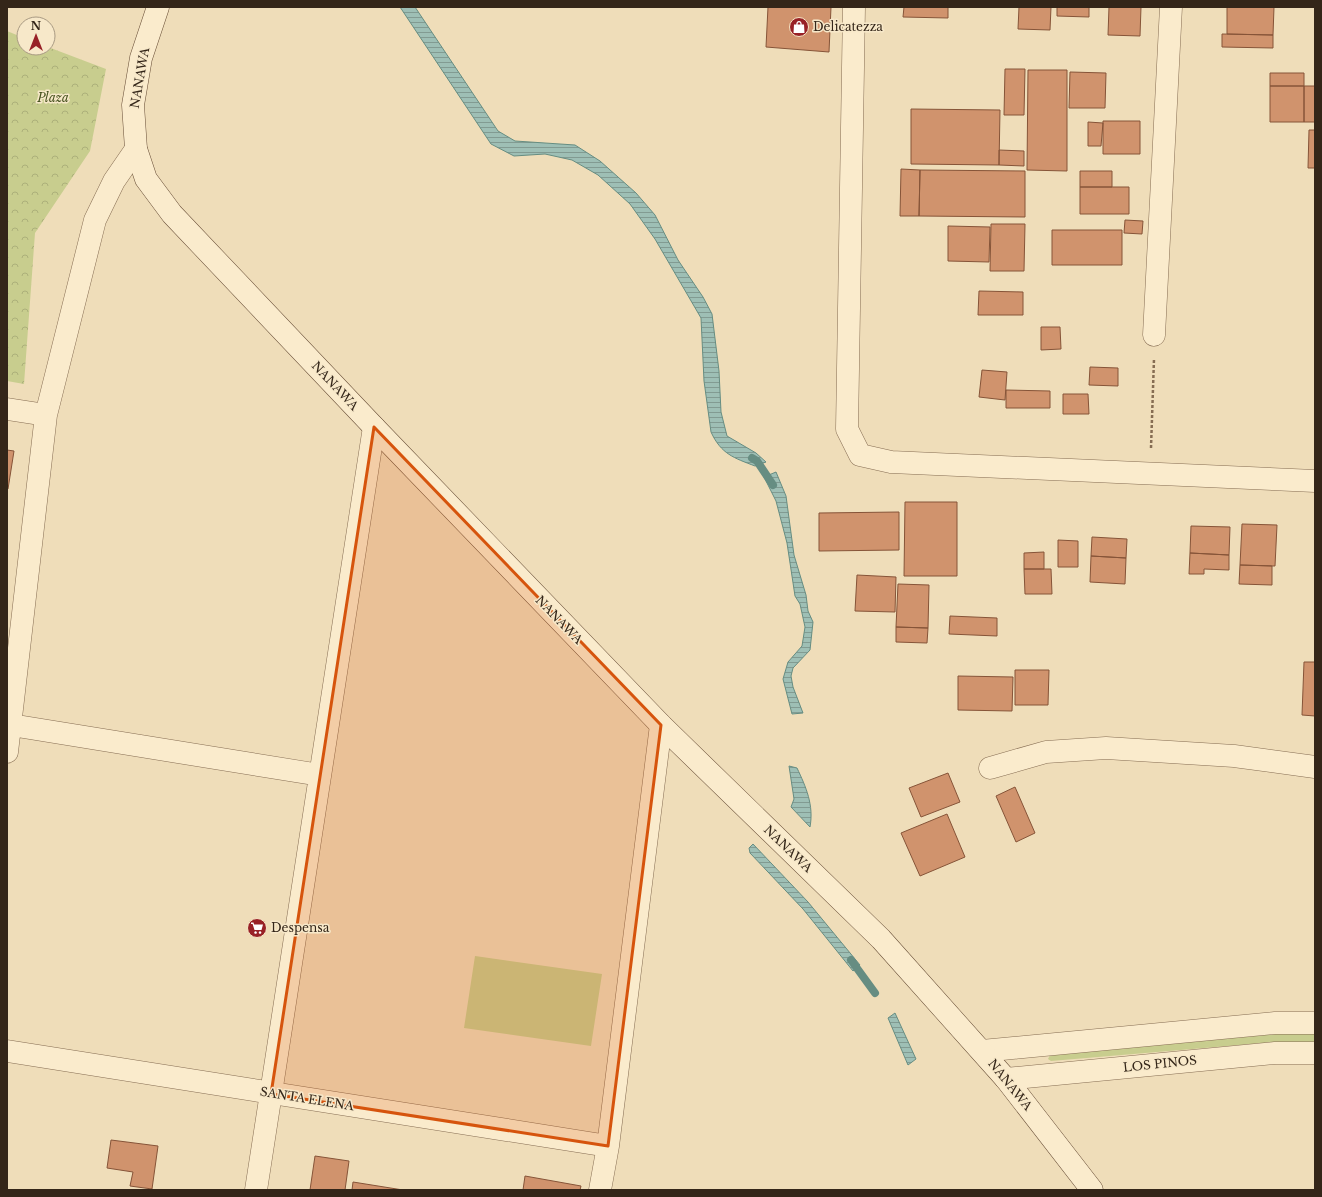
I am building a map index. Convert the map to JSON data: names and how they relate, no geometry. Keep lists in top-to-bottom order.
{
  "streets": {
    "street": ["NANAWA", "LOS PINOS", "SANTA ELENA"]
  },
  "crossings": [
    ["NANAWA", "LOS PINOS"]
  ],
  "parks": ["Plaza"],
  "places": {
    "shop": ["Delicatezza"],
    "supermarket": ["Despensa"]
  },
  "north": "top"
}
